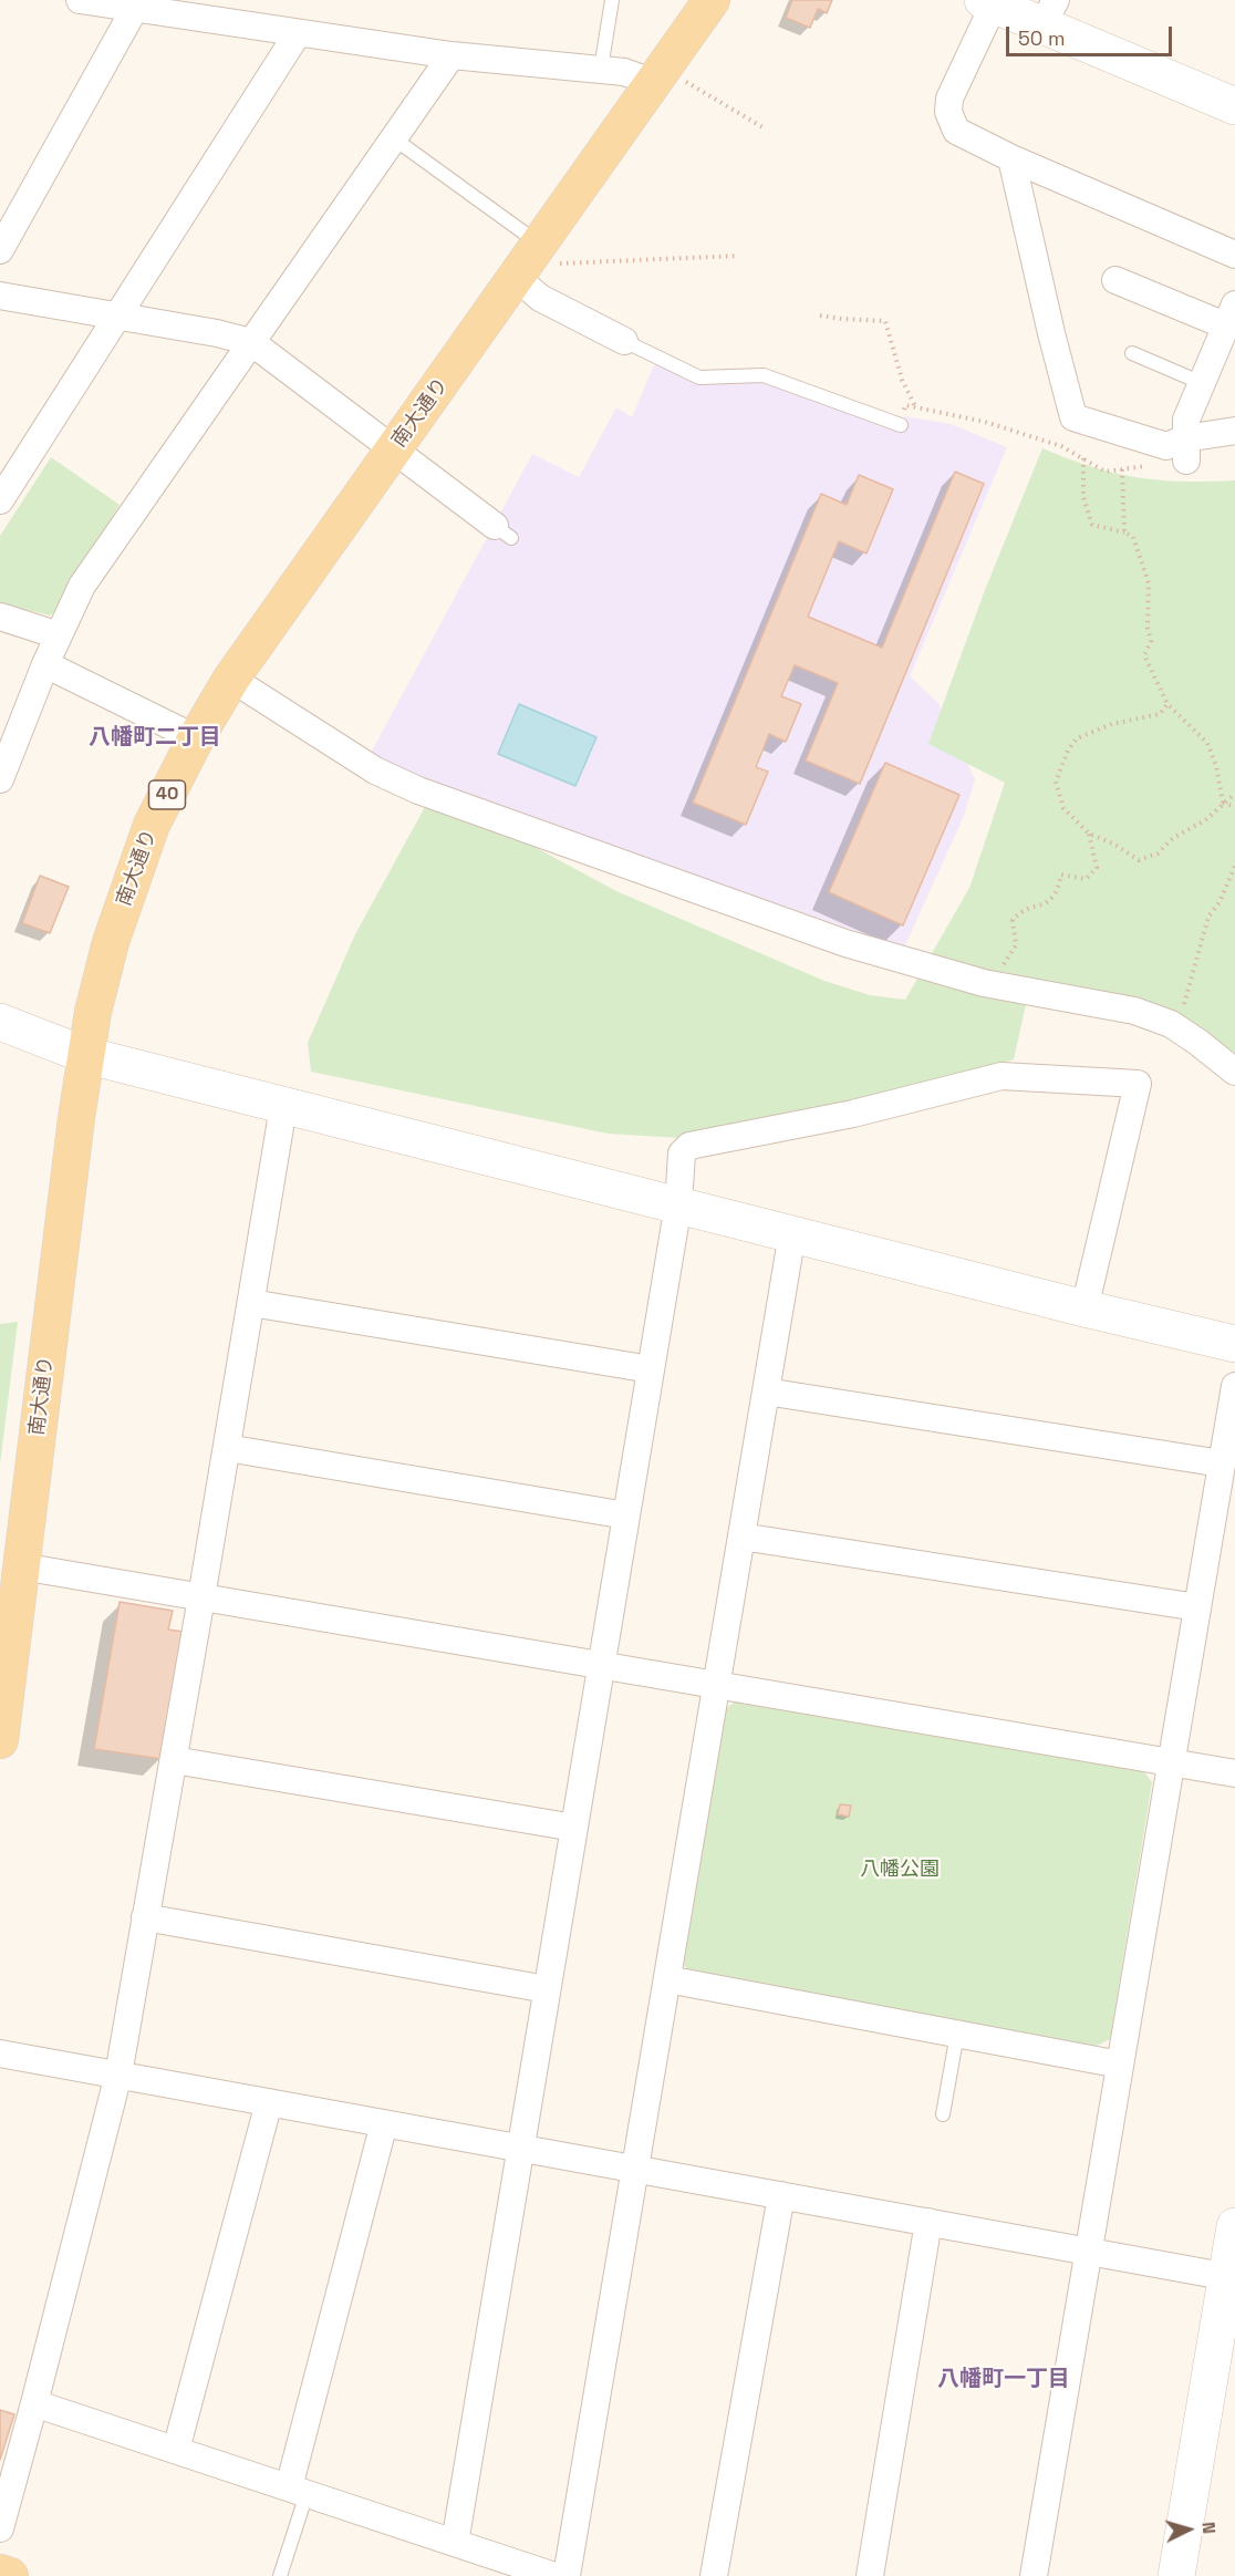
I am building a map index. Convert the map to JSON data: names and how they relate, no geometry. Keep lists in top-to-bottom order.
{
  "streets": {
    "main road": ["南大通り", "40"]
  },
  "districts": ["八幡町二丁目", "八幡町一丁目"],
  "parks": ["八幡公園"],
  "scale_bar": "50 m",
  "north": "right"
}
